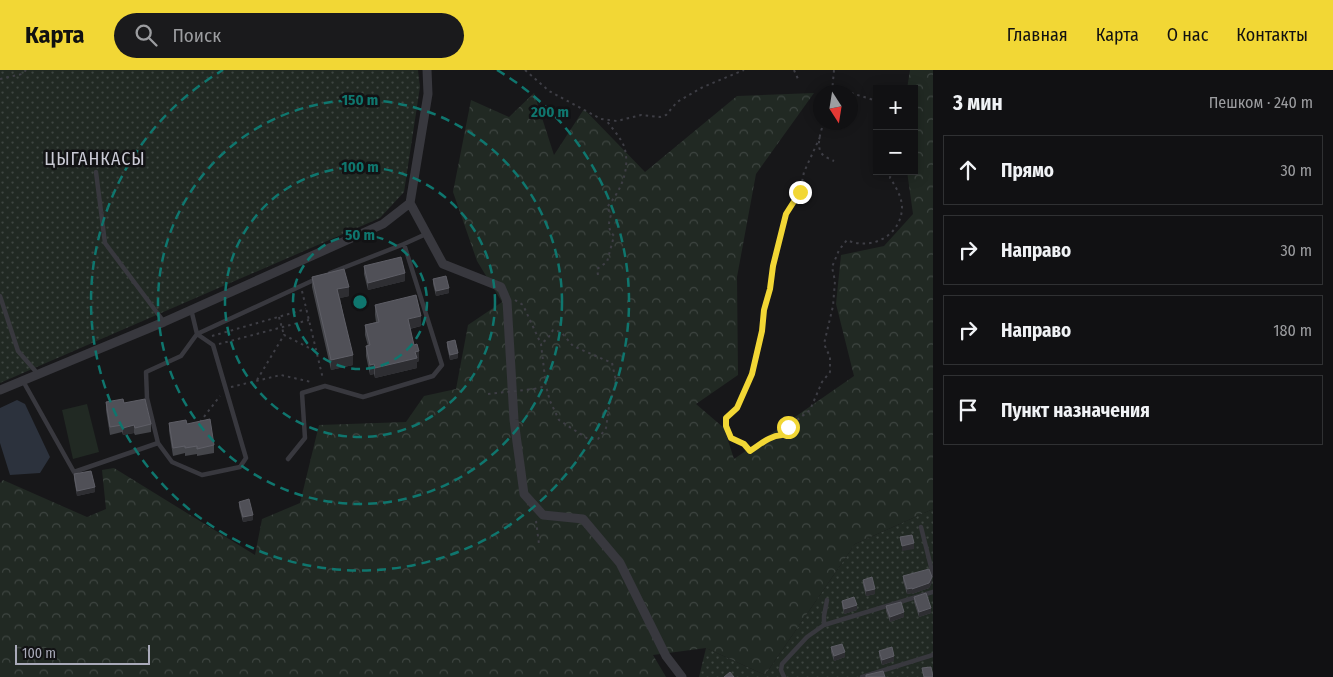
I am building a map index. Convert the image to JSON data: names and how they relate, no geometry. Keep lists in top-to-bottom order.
{
  "districts": ["ЦЫГАНКАСЫ"],
  "scale_bar": "100 m",
  "north": "bottom",
  "page": {
    "header": "Карта",
    "search": "Поиск",
    "nav": [
      "Главная",
      "Карта",
      "О нас",
      "Контакты"
    ],
    "heading": ["3 мин", "Пешком · 240 m"],
    "map_buttons": ["+", "−"],
    "list": [
      ["Прямо", "30 m"],
      ["Направо", "30 m"],
      ["Направо", "180 m"],
      "Пункт назначения"
    ],
    "scale": "100 m"
  },
  "rings": [
    "150 m",
    "200 m",
    "100 m",
    "50 m"
  ]
}
